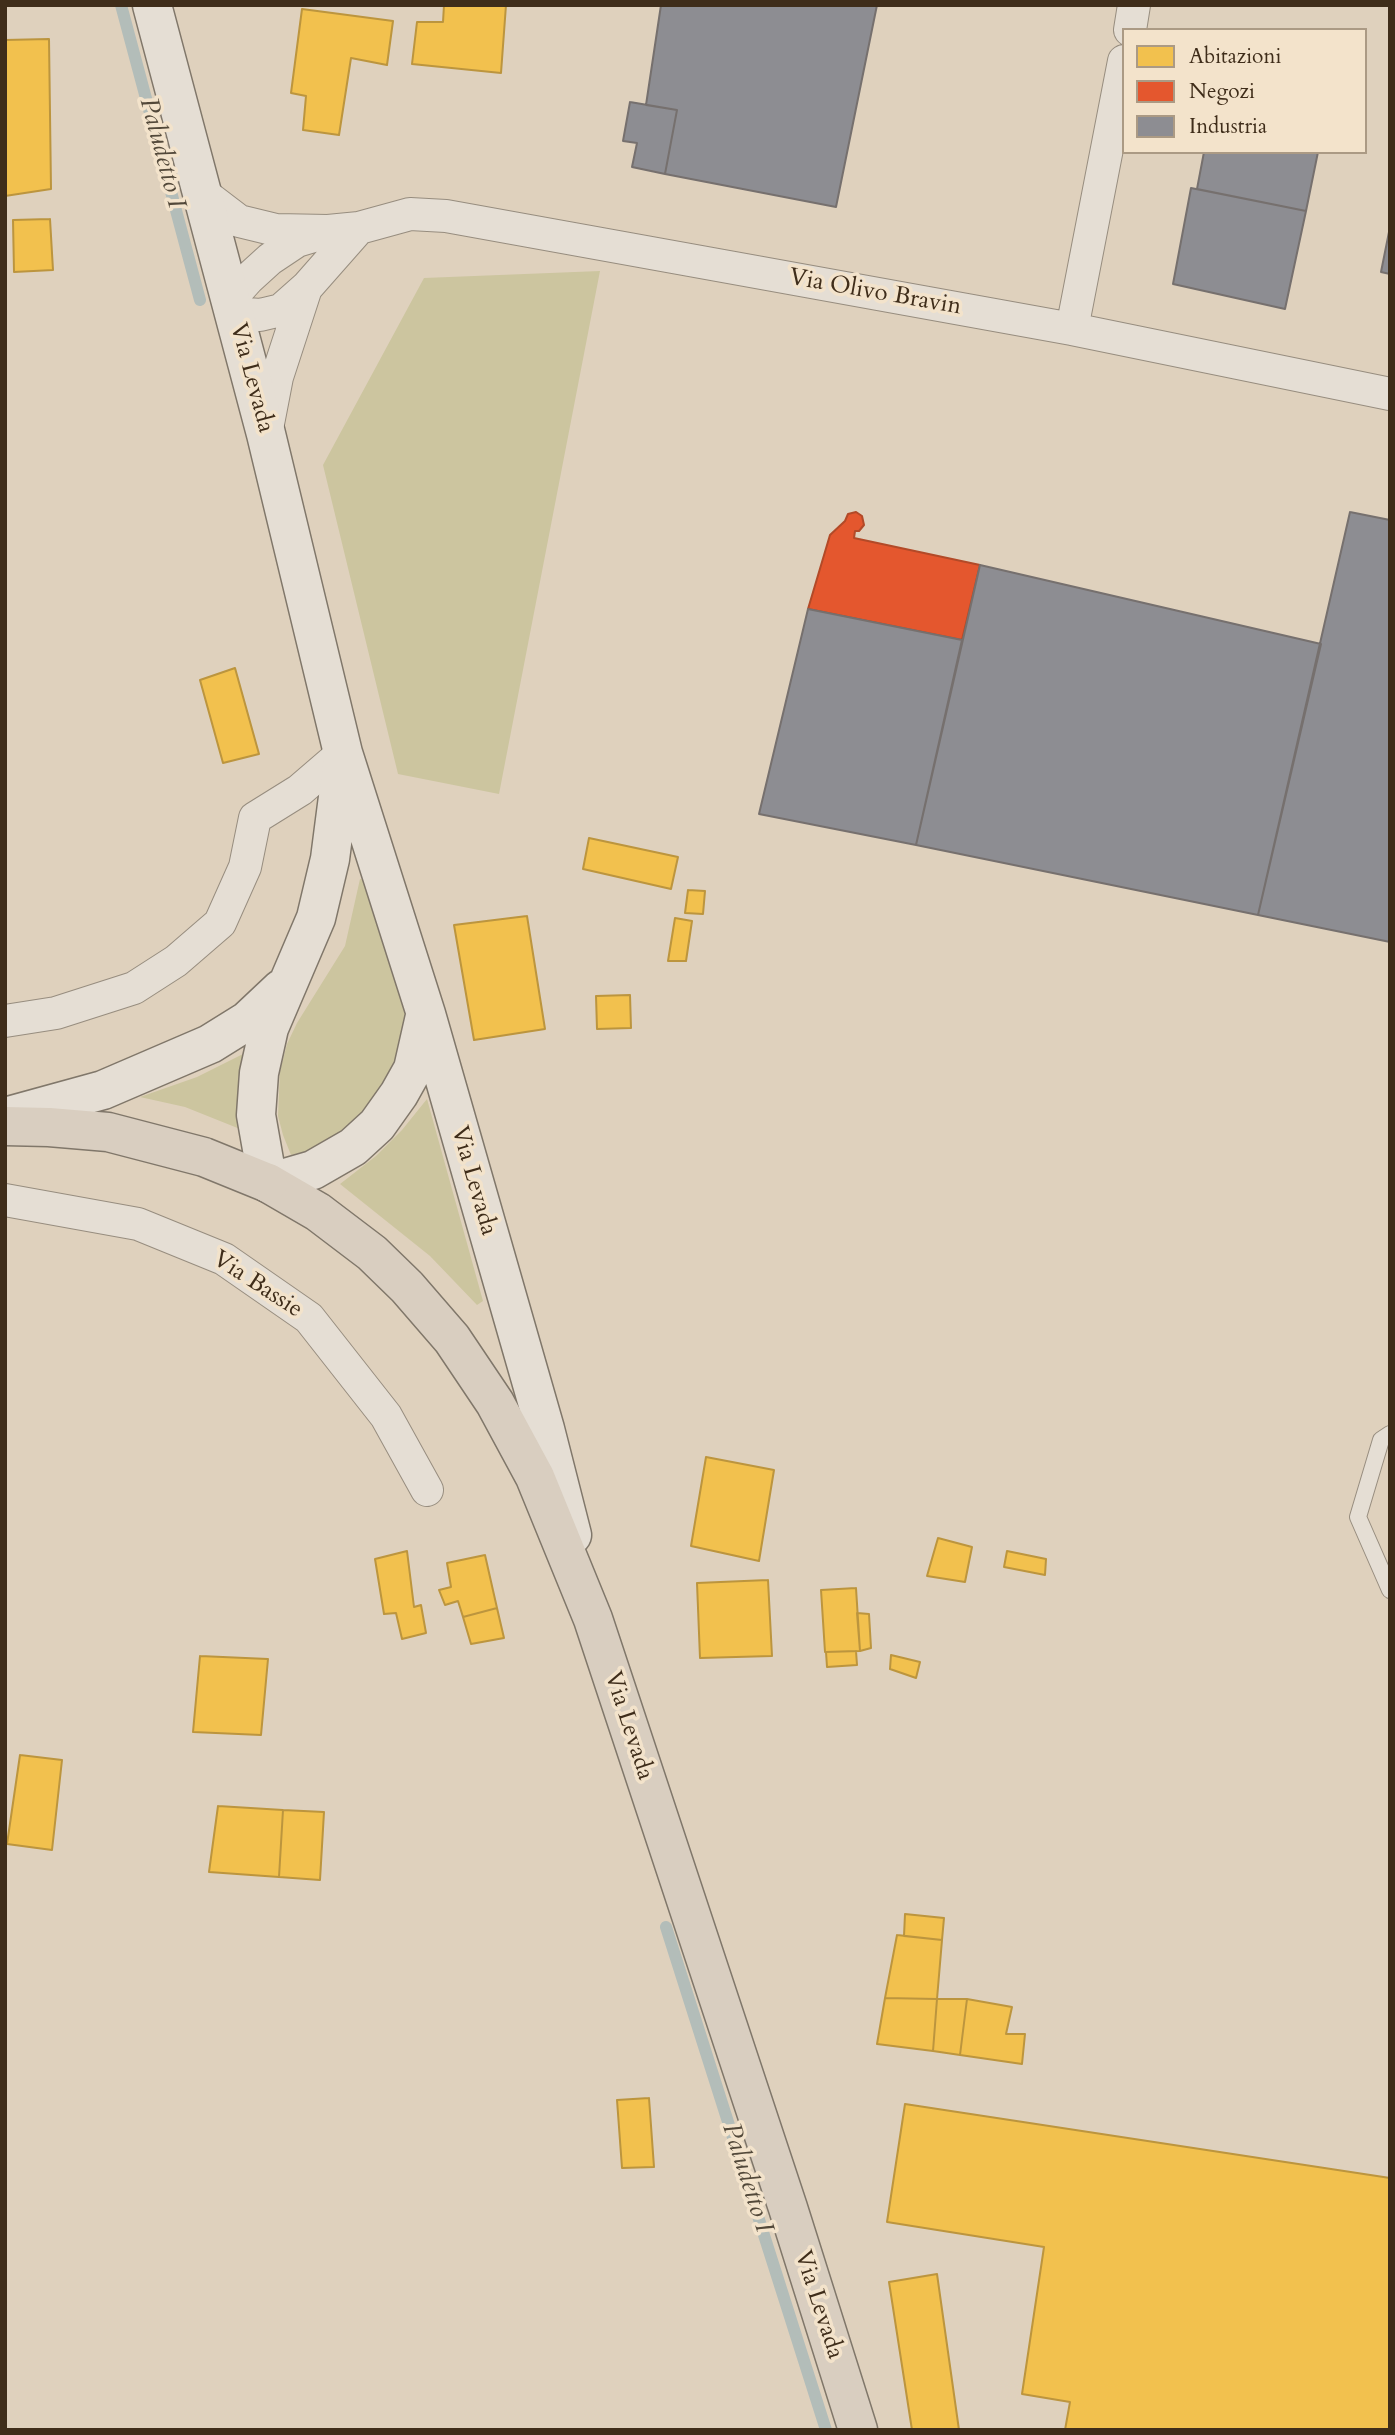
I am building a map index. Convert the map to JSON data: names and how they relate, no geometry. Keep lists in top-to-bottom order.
{
  "streets": {
    "main road": ["Via Levada"],
    "street": ["Via Olivo Bravin", "Via Bassie"]
  },
  "water": ["Paludetto I"],
  "legend": ["Abitazioni", "Negozi", "Industria"]
}
